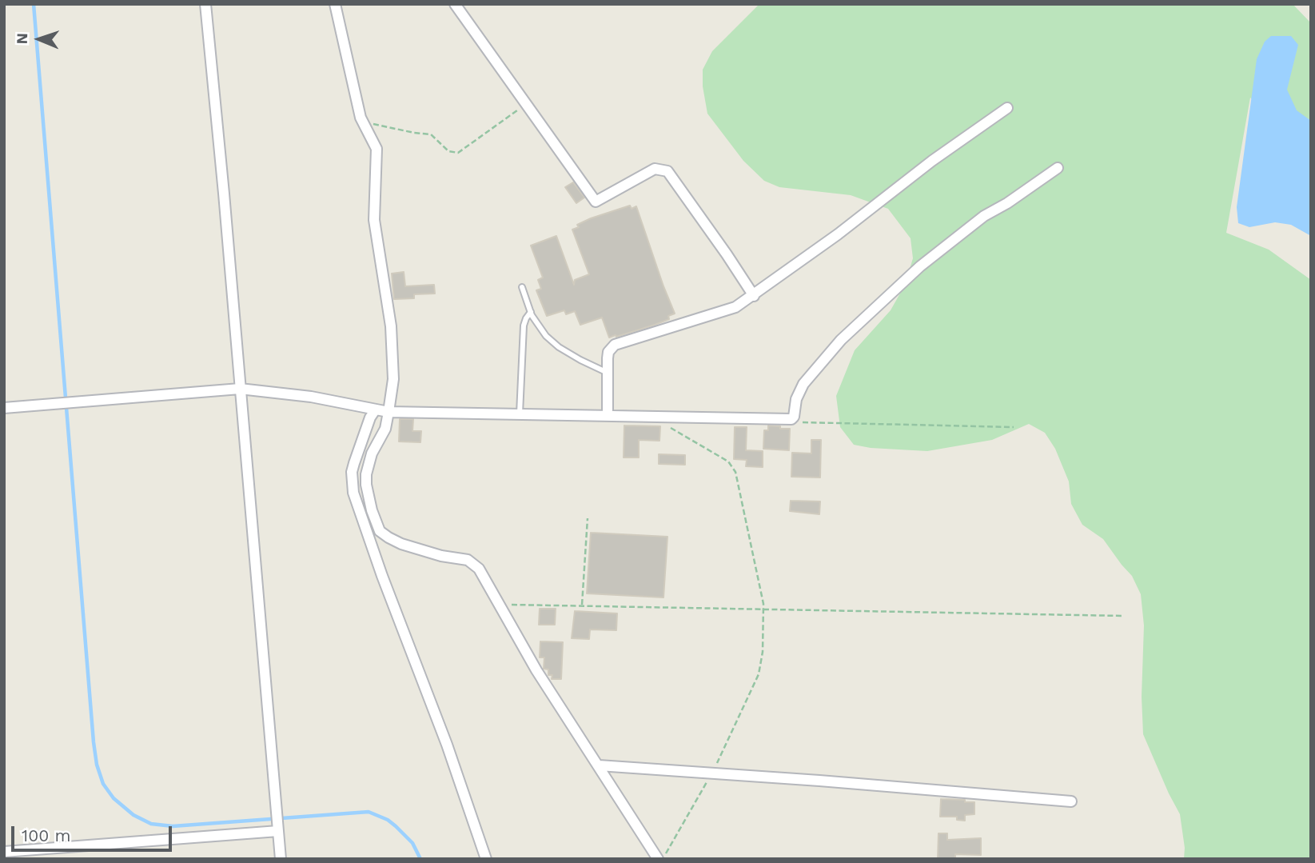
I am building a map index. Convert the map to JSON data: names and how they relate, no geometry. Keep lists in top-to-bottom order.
{
  "scale_bar": "100 m",
  "north": "left"
}
